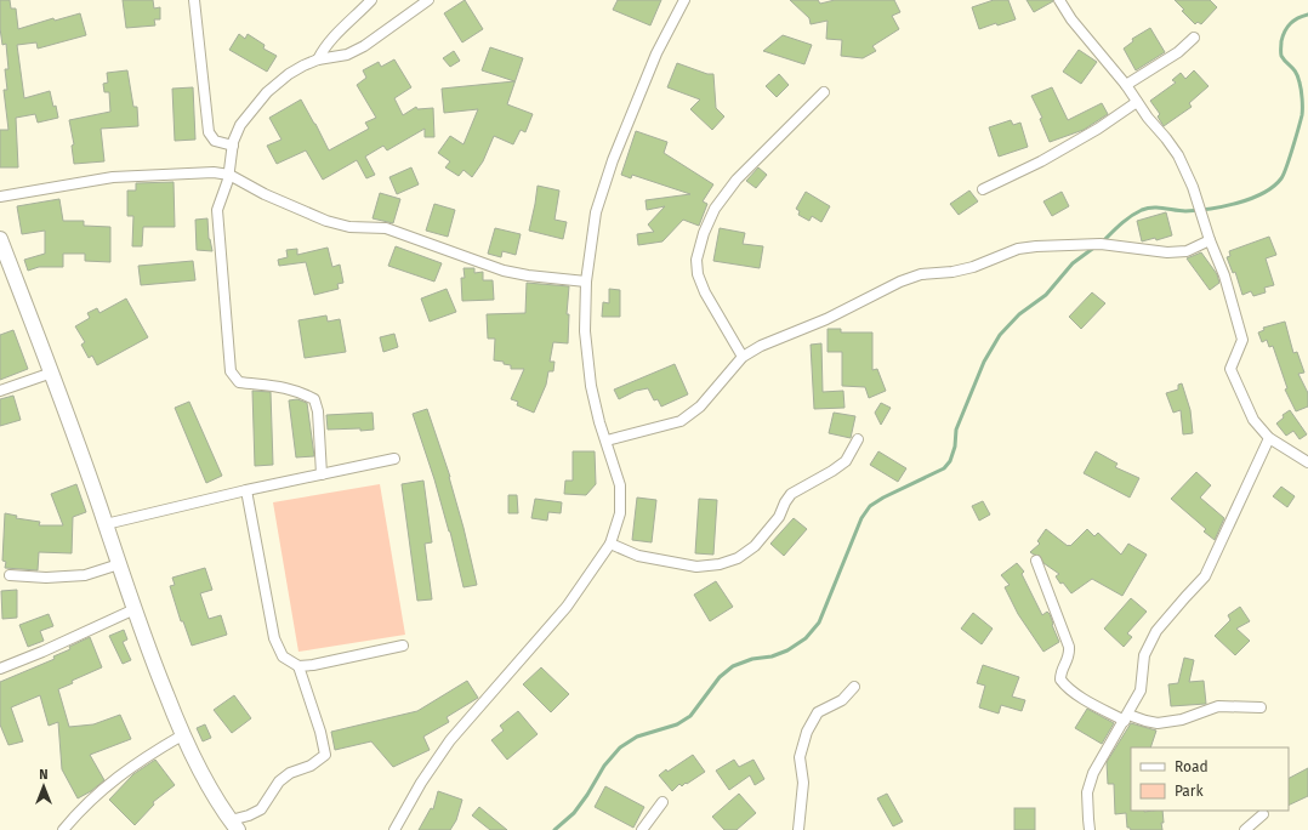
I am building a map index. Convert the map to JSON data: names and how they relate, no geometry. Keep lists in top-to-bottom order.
{
  "legend": ["Road", "Park"],
  "north": "top"
}
